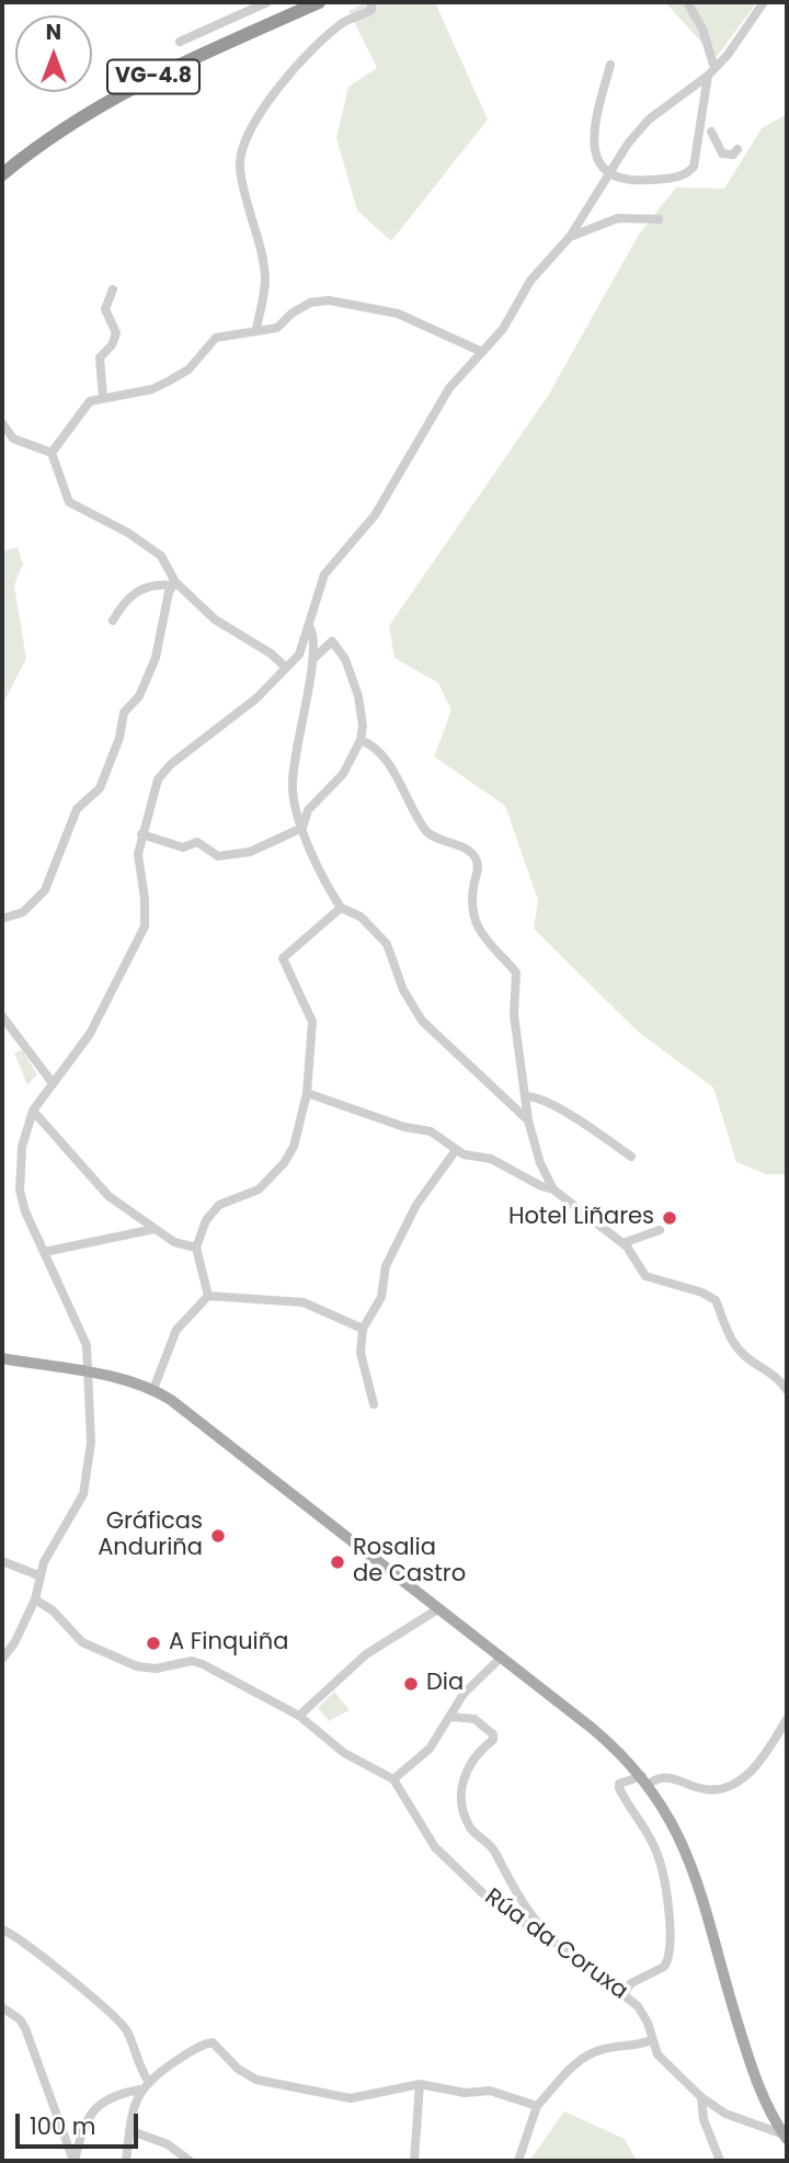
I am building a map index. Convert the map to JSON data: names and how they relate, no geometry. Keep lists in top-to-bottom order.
{
  "streets": {
    "highway": ["VG-4.8"],
    "street": ["Rúa da Coruxa"]
  },
  "places": [
    "Hotel Liñares",
    "Gráficas Anduriña",
    "Rosalia de Castro",
    "A Finquiña",
    "Dia"
  ],
  "scale_bar": "100 m",
  "north": "top"
}
